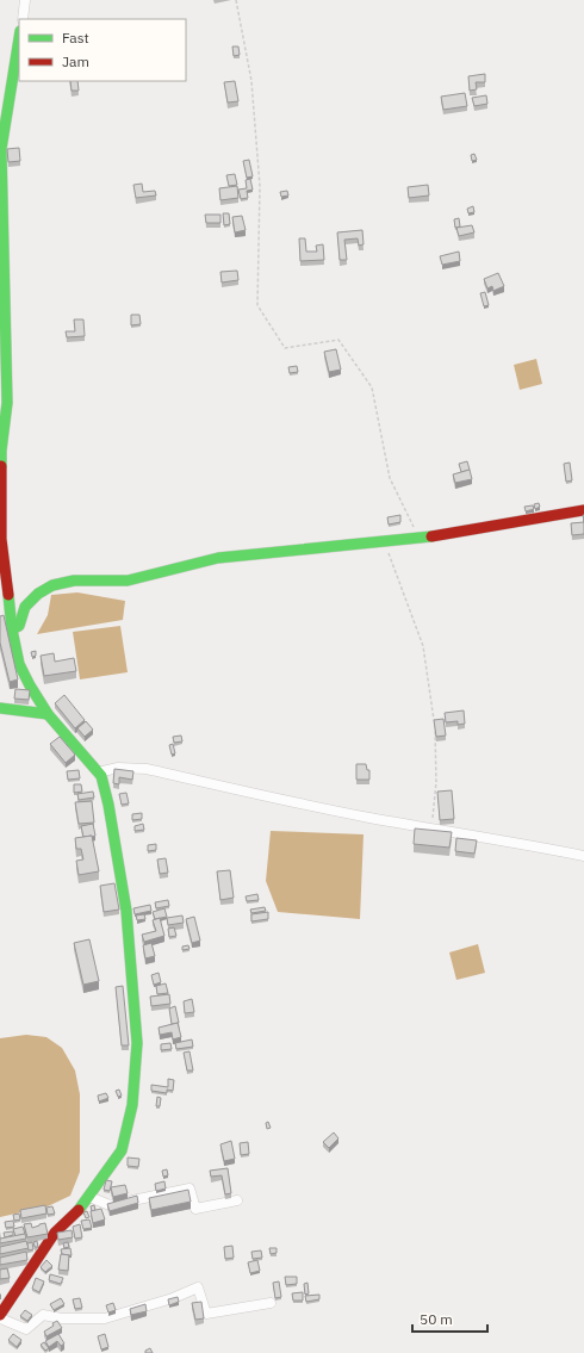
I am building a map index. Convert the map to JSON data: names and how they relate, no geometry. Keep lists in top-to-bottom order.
{
  "legend": ["Fast", "Jam"],
  "scale_bar": "50 m"
}
